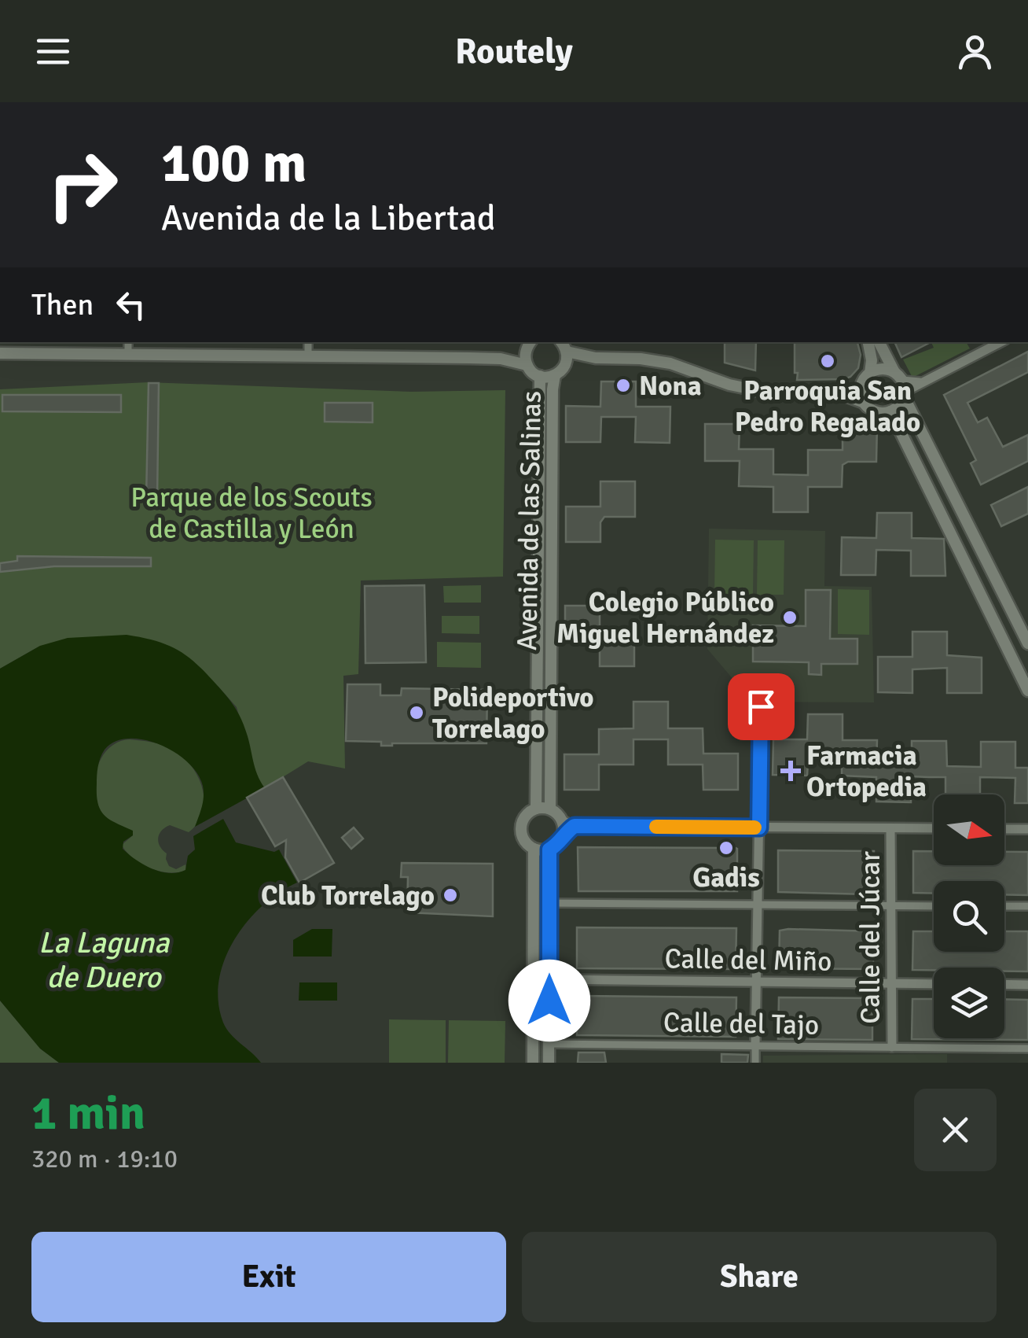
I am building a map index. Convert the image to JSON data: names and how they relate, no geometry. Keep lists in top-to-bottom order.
{
  "streets": {
    "street": [
      "Avenida de las Salinas",
      "Calle del Júcar",
      "Calle del Miño",
      "Calle del Tajo"
    ]
  },
  "crossings": [
    ["Calle del Júcar", "Calle del Miño"],
    ["Calle del Júcar", "Calle del Tajo"]
  ],
  "water": ["La Laguna de Duero"],
  "parks": ["Parque de los Scouts de Castilla y León"],
  "places": {
    "other": [
      "Parroquia San Pedro Regalado",
      "Nona",
      "Colegio Público Miguel Hernández",
      "Polideportivo Torrelago",
      "Gadis",
      "Club Torrelago"
    ],
    "health": ["Farmacia Ortopedia"]
  },
  "north": "right",
  "page": {
    "header": "Routely",
    "turn": ["100 m", "Avenida de la Libertad"],
    "then": "Then",
    "heading": ["1 min", "320 m · 19:10"],
    "buttons": ["Exit", "Share"]
  }
}
